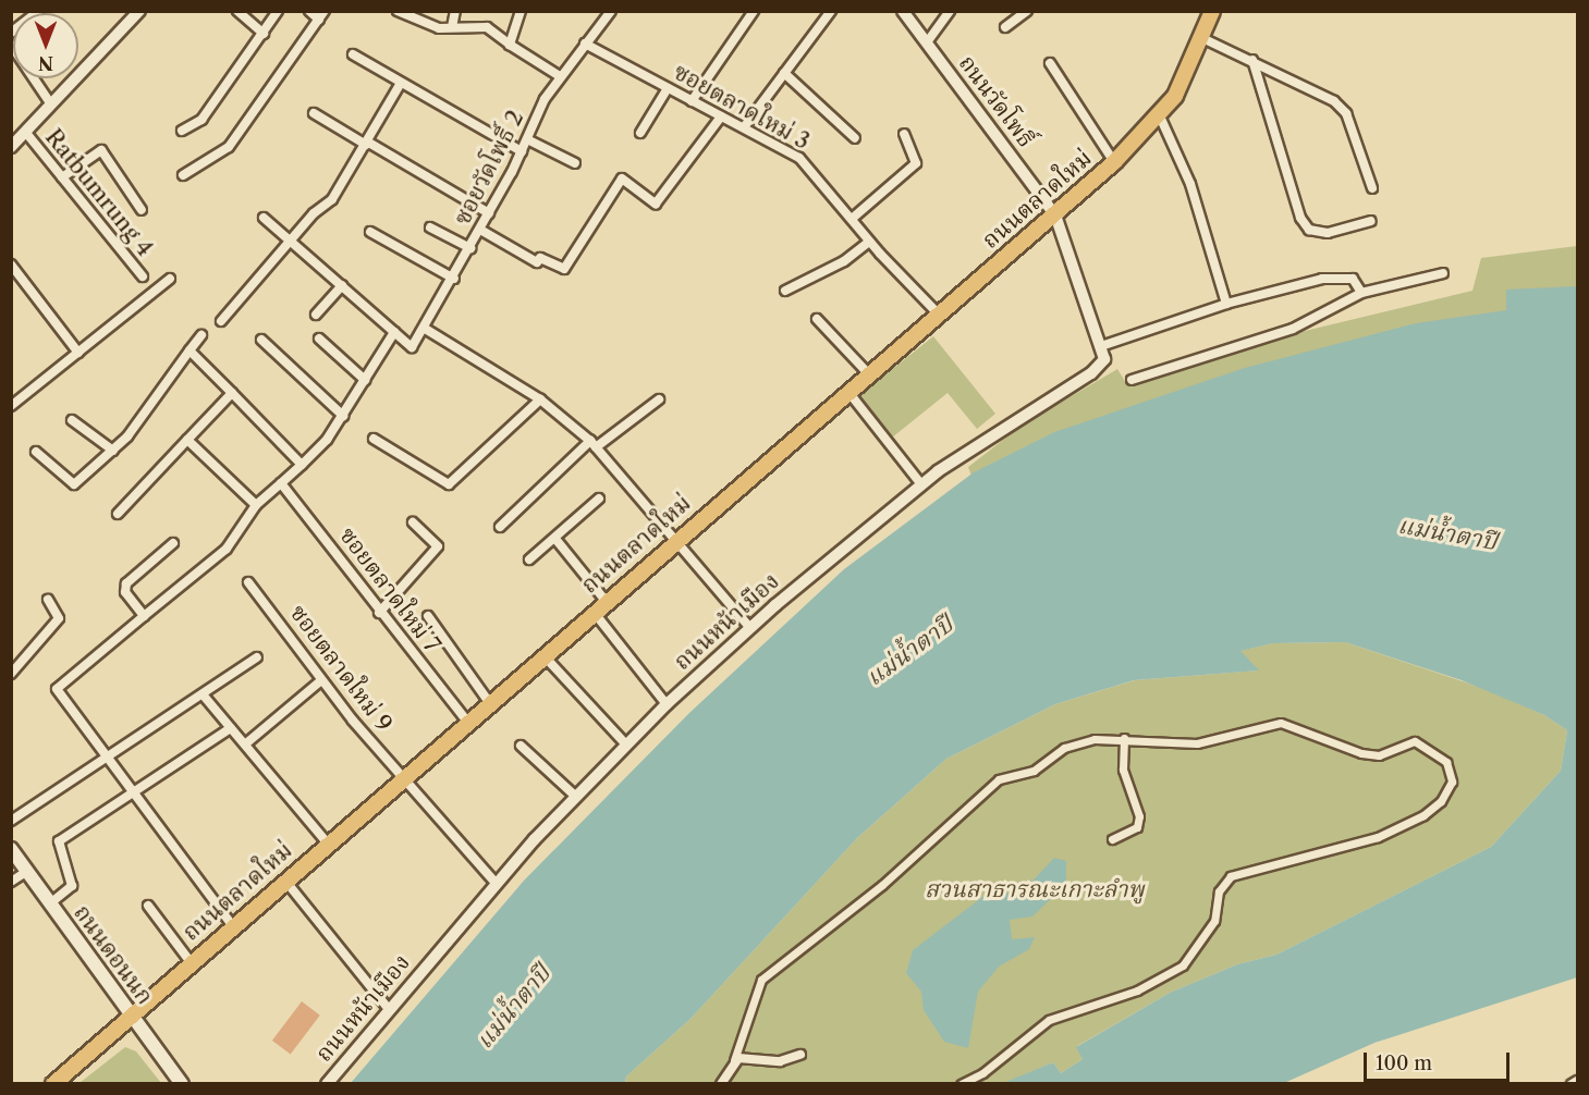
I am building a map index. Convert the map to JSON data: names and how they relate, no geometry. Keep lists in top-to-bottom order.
{
  "streets": {
    "main road": ["ถนนตลาดใหม่", "ถนนดอนนก"],
    "street": [
      "ถนนวัดโพธิ์",
      "ซอยตลาดใหม่ 3",
      "ซอยวัดโพธิ์ 2",
      "Ratbumrung 4",
      "ซอยตลาดใหม่ 7",
      "ถนนหน้าเมือง",
      "ซอยตลาดใหม่ 9"
    ]
  },
  "crossings": [
    ["ถนนวัดโพธิ์", "ถนนตลาดใหม่"],
    ["ซอยตลาดใหม่ 3", "ซอยวัดโพธิ์ 2"],
    ["ซอยตลาดใหม่ 3", "ถนนตลาดใหม่"],
    ["ถนนตลาดใหม่", "ซอยตลาดใหม่ 7"],
    ["ถนนตลาดใหม่", "ซอยตลาดใหม่ 9"],
    ["ถนนตลาดใหม่", "ถนนดอนนก"],
    ["ถนนหน้าเมือง", "ซอยตลาดใหม่ 9"]
  ],
  "water": ["แม่น้ำตาปี"],
  "parks": ["สวนสาธารณะเกาะลำพู"],
  "scale_bar": "100 m",
  "north": "bottom"
}
